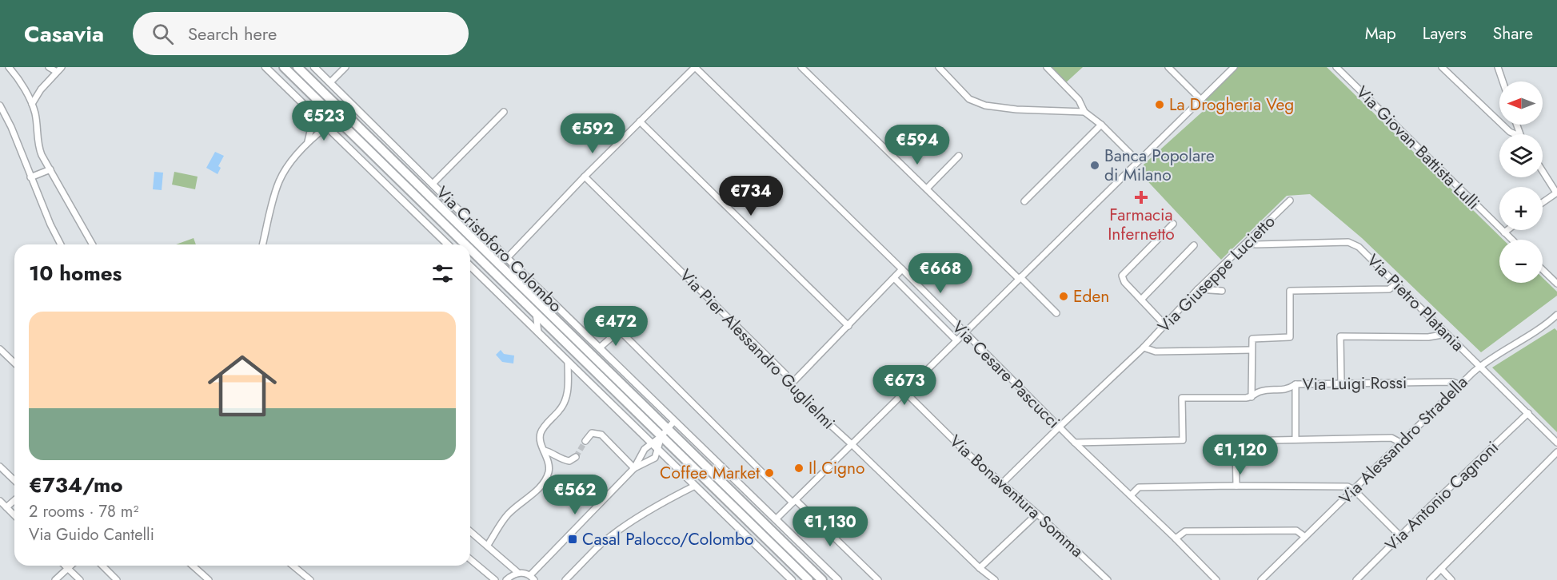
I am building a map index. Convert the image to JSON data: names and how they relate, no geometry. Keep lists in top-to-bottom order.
{
  "streets": {
    "main road": ["Via Cristoforo Colombo"],
    "street": [
      "Via Giovan Battista Lulli",
      "Via Giuseppe Lucietto",
      "Via Pietro Platania",
      "Via Pier Alessandro Guglielmi",
      "Via Cesare Pascucci",
      "Via Luigi Rossi",
      "Via Alessandro Stradella",
      "Via Bonaventura Somma",
      "Via Antonio Cagnoni"
    ]
  },
  "crossings": [
    ["Via Giuseppe Lucietto", "Via Pietro Platania"],
    ["Via Giuseppe Lucietto", "Via Cesare Pascucci"],
    ["Via Giuseppe Lucietto", "Via Bonaventura Somma"],
    ["Via Pietro Platania", "Via Alessandro Stradella"],
    ["Via Pietro Platania", "Via Antonio Cagnoni"],
    ["Via Cesare Pascucci", "Via Luigi Rossi"],
    ["Via Luigi Rossi", "Via Alessandro Stradella"]
  ],
  "places": {
    "other": [
      "La Drogheria Veg",
      "Banca Popolare di Milano",
      "Eden",
      "Il Cigno",
      "Coffee Market"
    ],
    "health": ["Farmacia Infernetto"],
    "transit": ["Casal Palocco/Colombo"]
  },
  "north": "left",
  "page": {
    "header": "Casavia",
    "search": "Search here",
    "nav": ["Map", "Layers", "Share"],
    "map_buttons": ["+", "−"],
    "price": [
      "€523",
      "€592",
      "€594",
      "€734",
      "€668",
      "€472",
      "€673",
      "€1,120",
      "€562",
      "€1,130"
    ],
    "heading": "10 homes",
    "list": [
      {
        "name": "€734/mo",
        "note": "2 rooms · 78 m² · Via Guido Cantelli"
      }
    ]
  }
}
